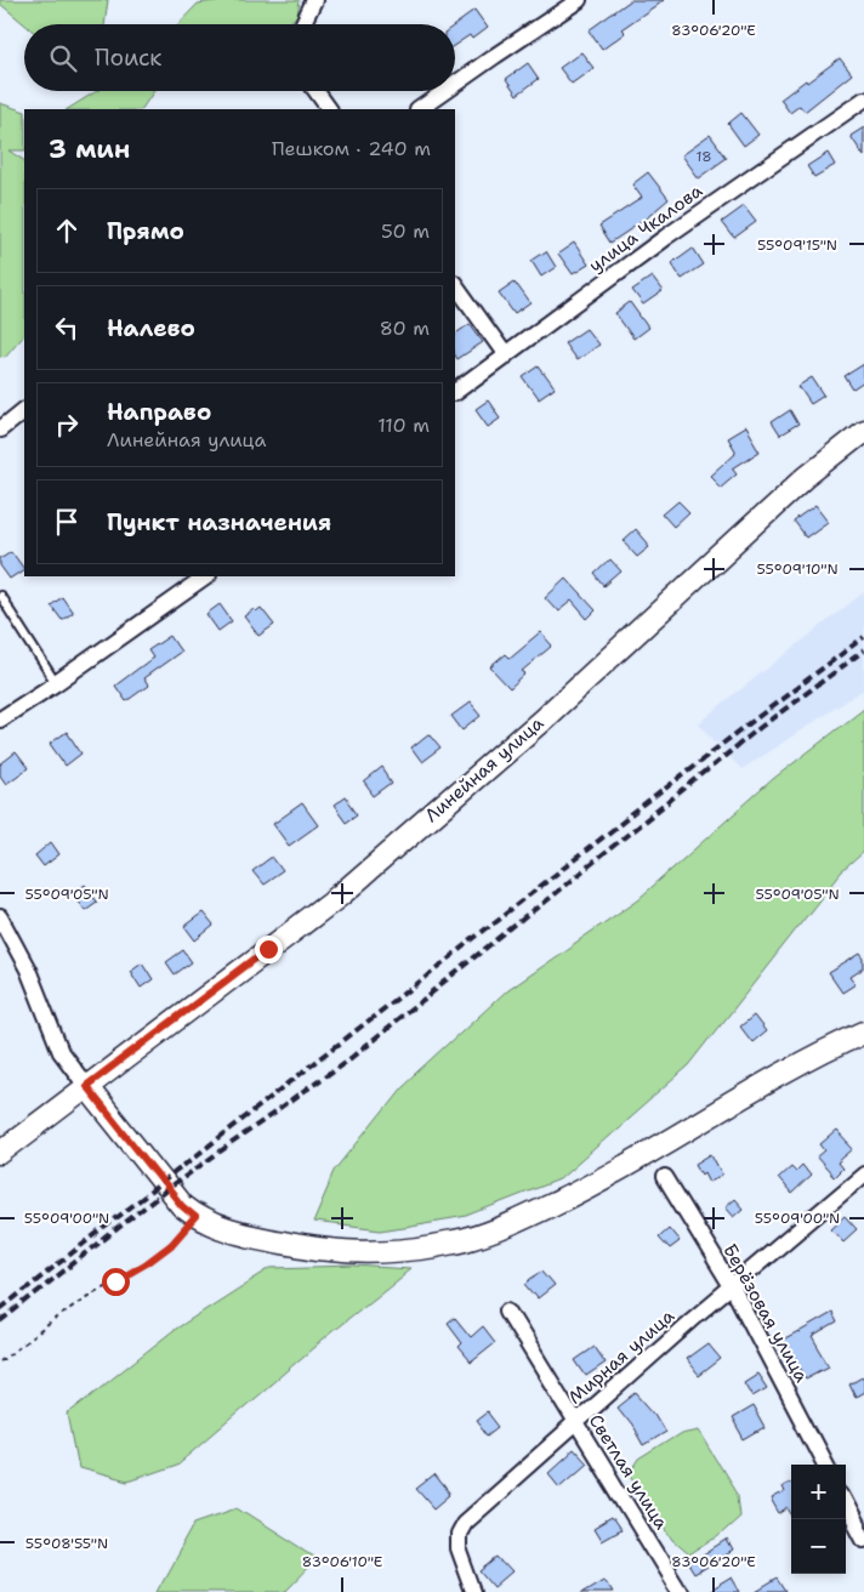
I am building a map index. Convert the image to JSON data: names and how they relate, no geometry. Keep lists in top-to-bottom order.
{
  "streets": {
    "main road": ["Линейная улица"],
    "street": [
      "улица Чкалова",
      "Берёзовая улица",
      "Мирная улица",
      "Светлая улица"
    ]
  },
  "crossings": [
    ["Берёзовая улица", "Мирная улица"],
    ["Мирная улица", "Светлая улица"]
  ],
  "house_numbers": ["18"],
  "page": {
    "search": "Поиск",
    "heading": ["3 мин", "Пешком · 240 m"],
    "list": [
      ["Прямо", "50 m"],
      ["Налево", "80 m"],
      ["Направо", "Линейная улица", "110 m"],
      "Пункт назначения"
    ],
    "map_buttons": ["+", "−"]
  },
  "coordinates": [
    "83°06'20\"E",
    "55°09'15\"N",
    "55°09'10\"N",
    "55°09'05\"N",
    "55°09'00\"N",
    "55°08'55\"N",
    "83°06'10\"E"
  ]
}
